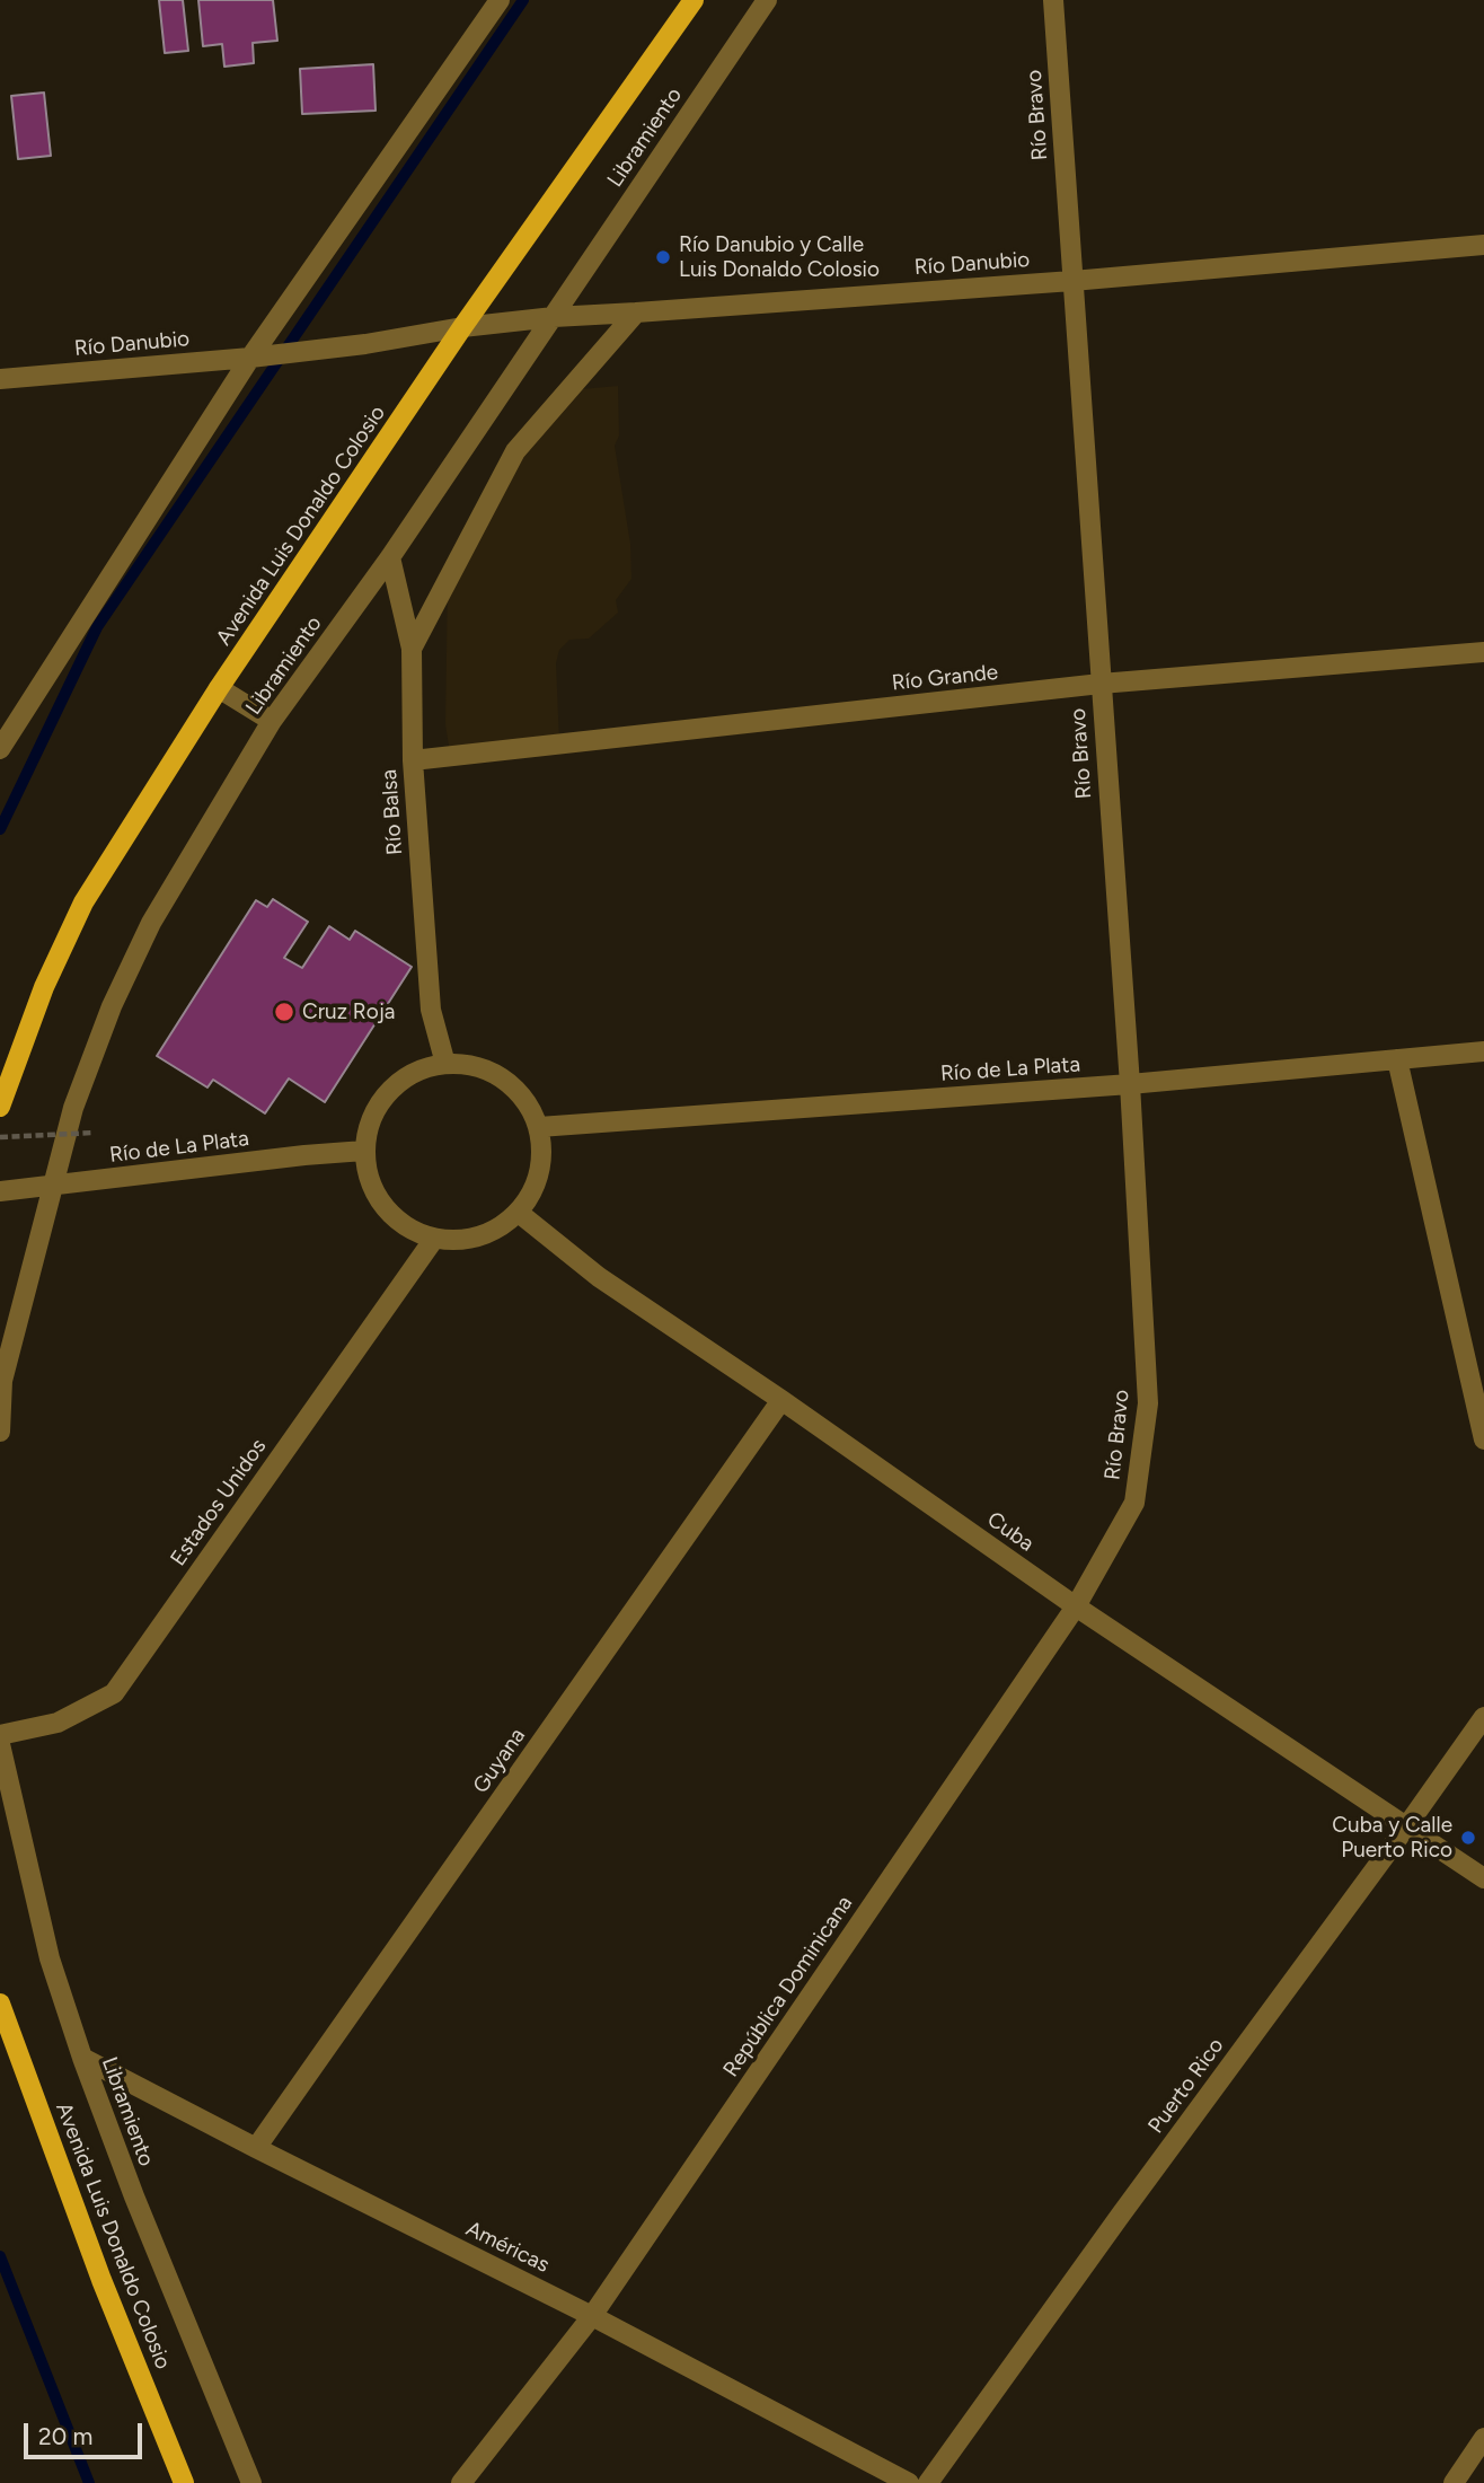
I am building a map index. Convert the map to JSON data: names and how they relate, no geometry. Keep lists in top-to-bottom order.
{
  "streets": {
    "main road": ["Avenida Luis Donaldo Colosio"],
    "street": [
      "Río Bravo",
      "Libramiento",
      "Río Danubio",
      "Río Grande",
      "Río Balsa",
      "Río de La Plata",
      "Estados Unidos",
      "Cuba",
      "Guyana",
      "República Dominicana",
      "Puerto Rico",
      "Américas"
    ]
  },
  "crossings": [
    ["Río Bravo", "Río Danubio"],
    ["Río Bravo", "Río Grande"],
    ["Río Bravo", "Río de La Plata"],
    ["Río Bravo", "República Dominicana"],
    ["Libramiento", "Río Danubio"],
    ["Libramiento", "Río Balsa"],
    ["Libramiento", "Río de La Plata"],
    ["Libramiento", "Américas"],
    ["Río Danubio", "Avenida Luis Donaldo Colosio"],
    ["Río Grande", "Río Balsa"],
    ["Río Balsa", "Río de La Plata"],
    ["Río Balsa", "Estados Unidos"],
    ["Río Balsa", "Cuba"],
    ["Río de La Plata", "Estados Unidos"],
    ["Río de La Plata", "Cuba"],
    ["Estados Unidos", "Cuba"],
    ["Cuba", "Guyana"],
    ["Cuba", "República Dominicana"],
    ["Cuba", "Puerto Rico"],
    ["Guyana", "Américas"],
    ["República Dominicana", "Américas"]
  ],
  "places": ["Río Danubio y Calle Luis Donaldo Colosio", "Cruz Roja", "Cuba y Calle Puerto Rico"],
  "scale_bar": "20 m"
}
